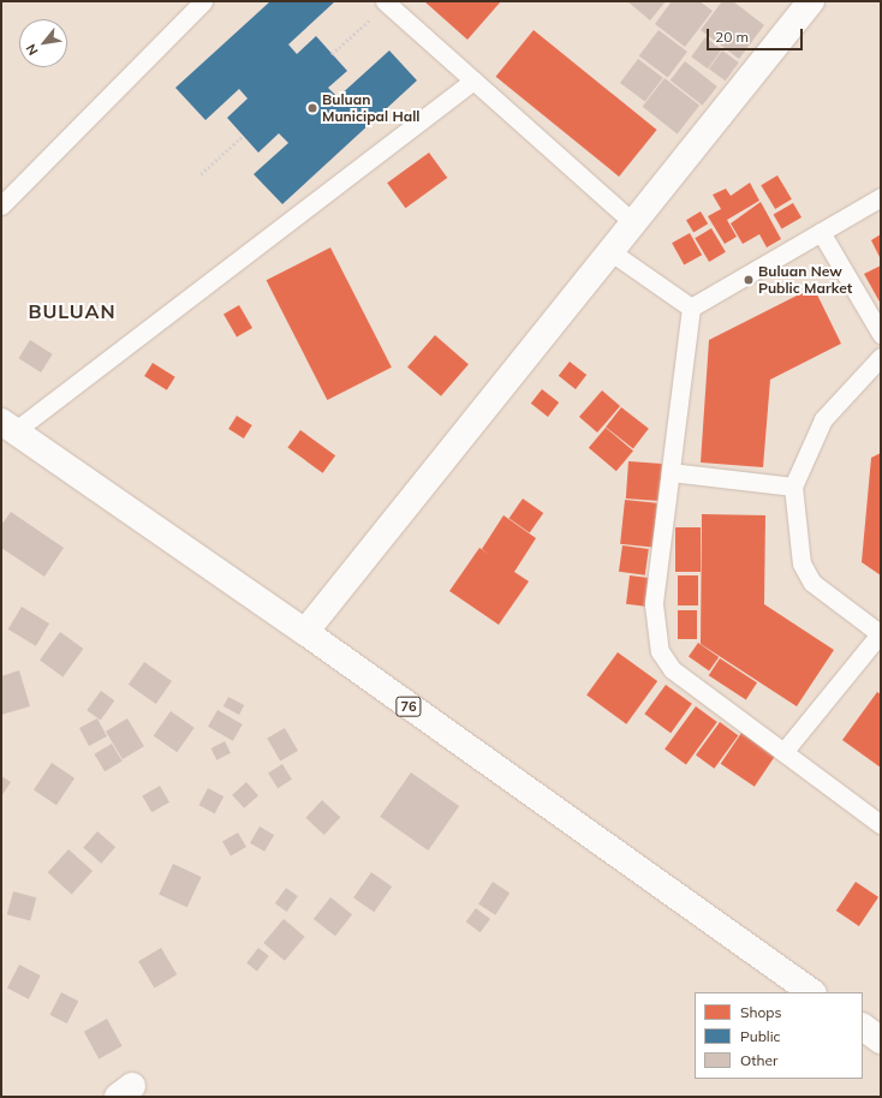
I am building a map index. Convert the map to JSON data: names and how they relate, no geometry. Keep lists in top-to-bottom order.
{
  "streets": {
    "main road": ["76"]
  },
  "districts": ["BULUAN"],
  "places": ["Buluan Municipal Hall", "Buluan New Public Market"],
  "legend": ["Shops", "Public", "Other"],
  "scale_bar": "20 m",
  "north": "bottom left"
}
